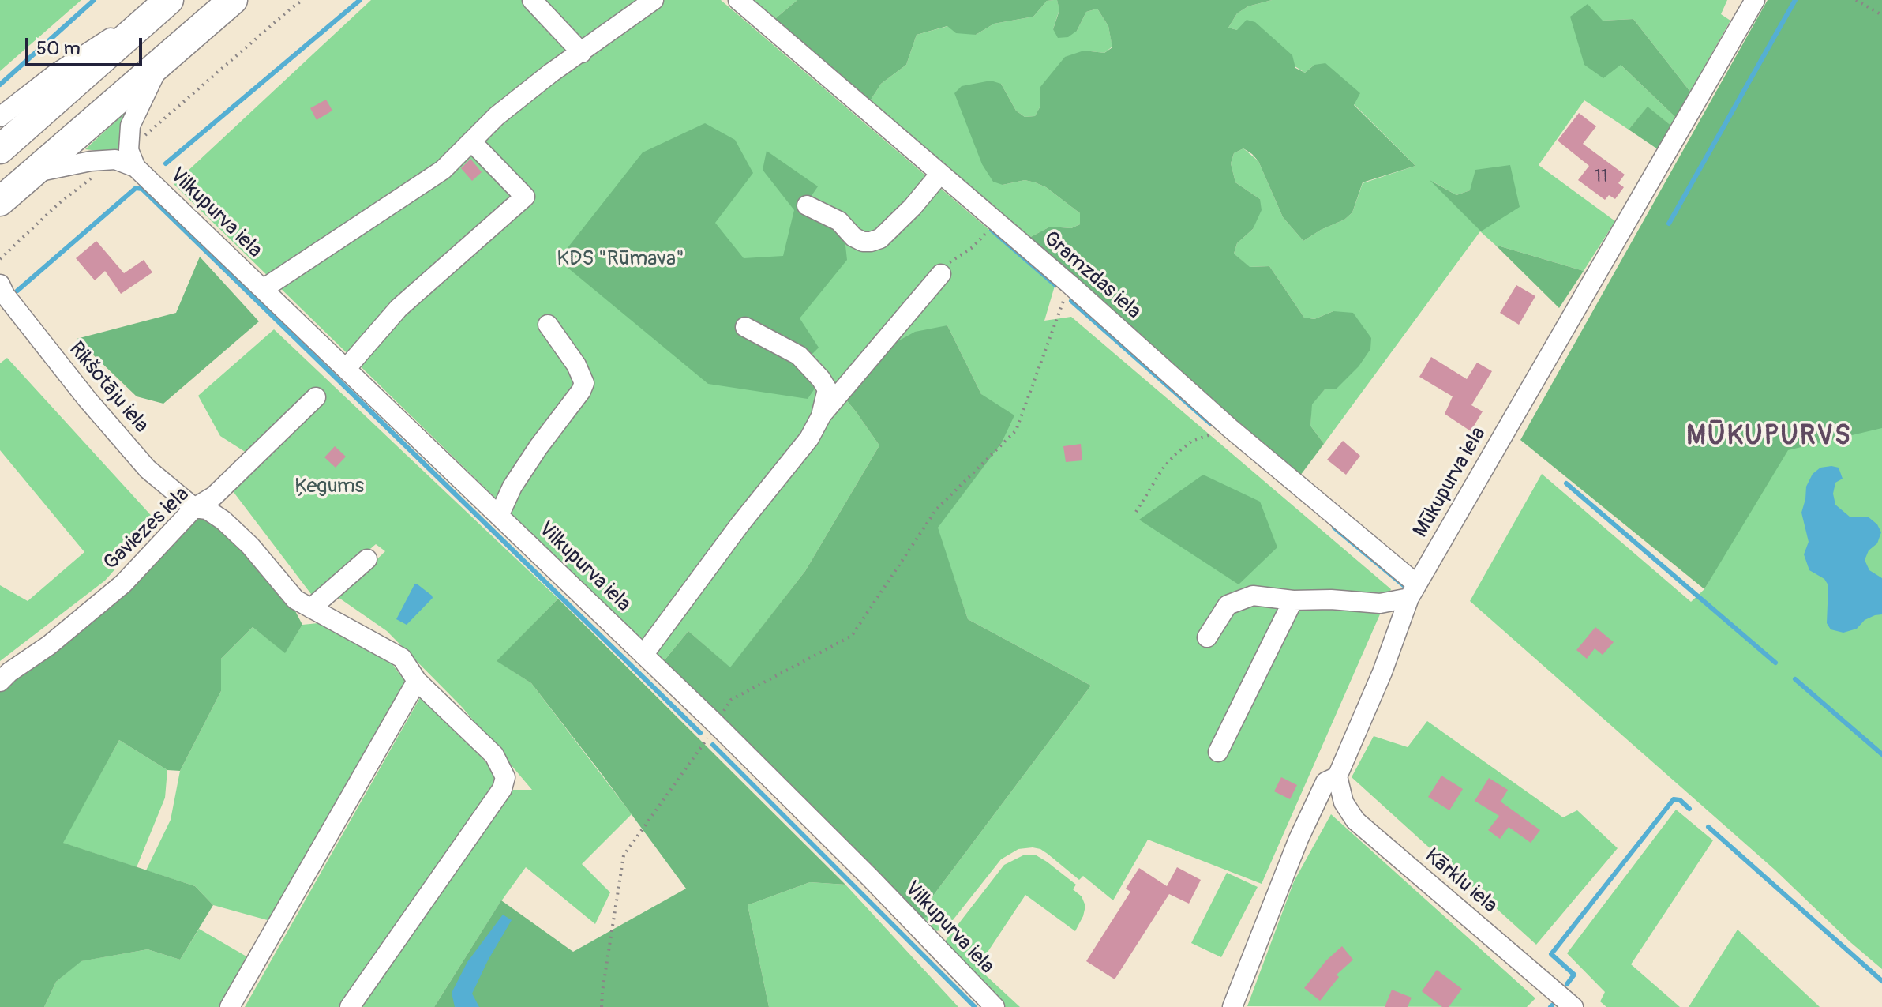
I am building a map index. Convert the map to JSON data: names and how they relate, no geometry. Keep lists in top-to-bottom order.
{
  "streets": {
    "street": [
      "Vilkupurva iela",
      "Gramzdas iela",
      "Rikšotāju iela",
      "Mūkupurva iela",
      "Gaviezes iela",
      "Kārklu iela"
    ]
  },
  "crossings": [
    ["Gramzdas iela", "Mūkupurva iela"],
    ["Rikšotāju iela", "Gaviezes iela"],
    ["Mūkupurva iela", "Kārklu iela"]
  ],
  "districts": ["MŪKUPURVS"],
  "parks": ["KDS \"Rūmava\"", "Ķegums"],
  "house_numbers": ["11"],
  "scale_bar": "50 m"
}
